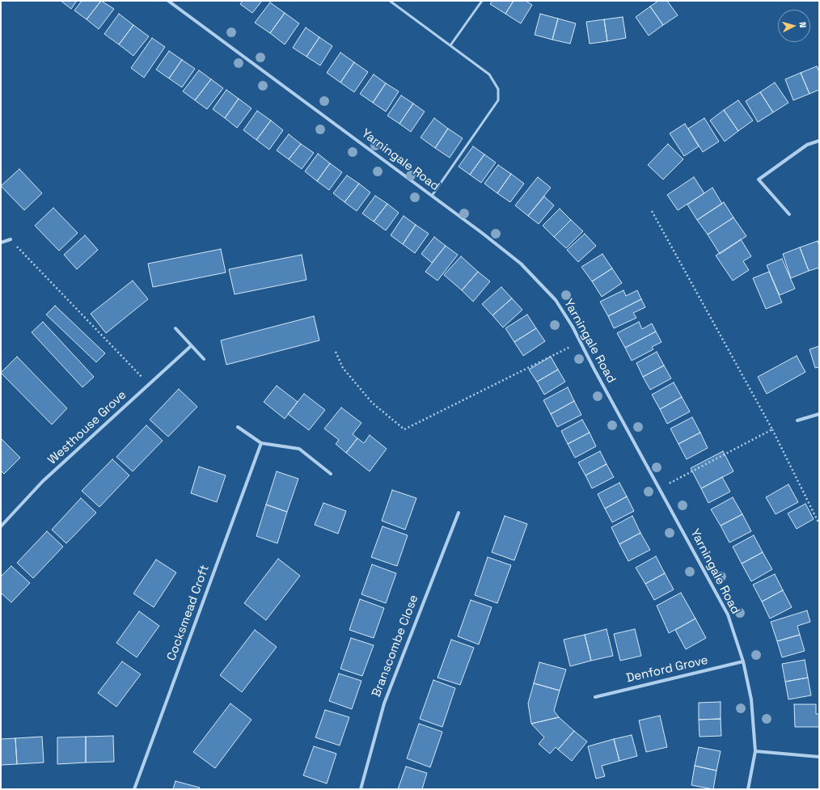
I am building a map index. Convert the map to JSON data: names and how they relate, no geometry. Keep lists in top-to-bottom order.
{
  "streets": {
    "street": [
      "Yarningale Road",
      "Westhouse Grove",
      "Cocksmead Croft",
      "Branscombe Close",
      "Denford Grove"
    ]
  },
  "crossings": [
    ["Yarningale Road", "Denford Grove"]
  ],
  "north": "right"
}
